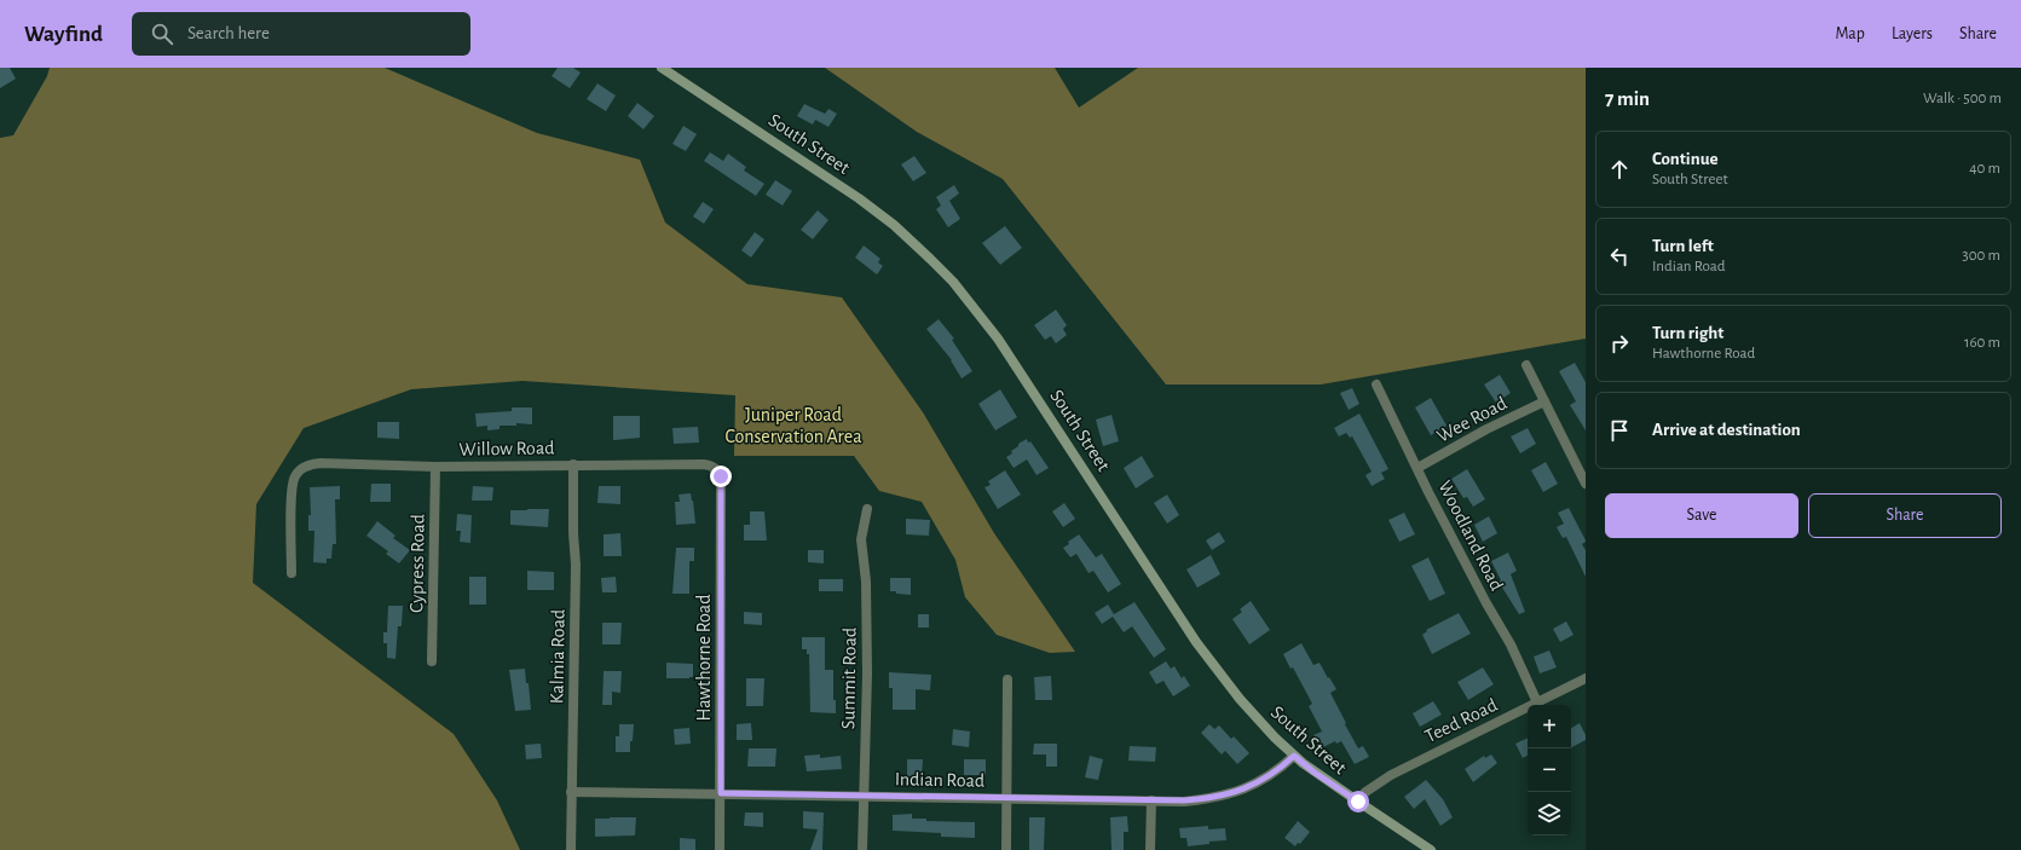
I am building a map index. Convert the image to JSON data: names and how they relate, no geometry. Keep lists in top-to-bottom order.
{
  "streets": {
    "main road": ["South Street"],
    "street": [
      "Wee Road",
      "Willow Road",
      "Woodland Road",
      "Cypress Road",
      "Kalmia Road",
      "Hawthorne Road",
      "Summit Road",
      "Teed Road",
      "Indian Road"
    ]
  },
  "crossings": [
    ["South Street", "Teed Road"],
    ["South Street", "Indian Road"],
    ["Wee Road", "Woodland Road"],
    ["Willow Road", "Cypress Road"],
    ["Willow Road", "Kalmia Road"],
    ["Willow Road", "Hawthorne Road"],
    ["Woodland Road", "Teed Road"],
    ["Kalmia Road", "Indian Road"],
    ["Hawthorne Road", "Indian Road"],
    ["Summit Road", "Indian Road"]
  ],
  "parks": ["Juniper Road Conservation Area"],
  "page": {
    "header": "Wayfind",
    "search": "Search here",
    "nav": ["Map", "Layers", "Share"],
    "heading": ["7 min", "Walk · 500 m"],
    "list": [
      ["Continue", "South Street", "40 m"],
      ["Turn left", "Indian Road", "300 m"],
      ["Turn right", "Hawthorne Road", "160 m"],
      "Arrive at destination"
    ],
    "buttons": ["Save", "Share"],
    "map_buttons": ["+", "−"]
  }
}
